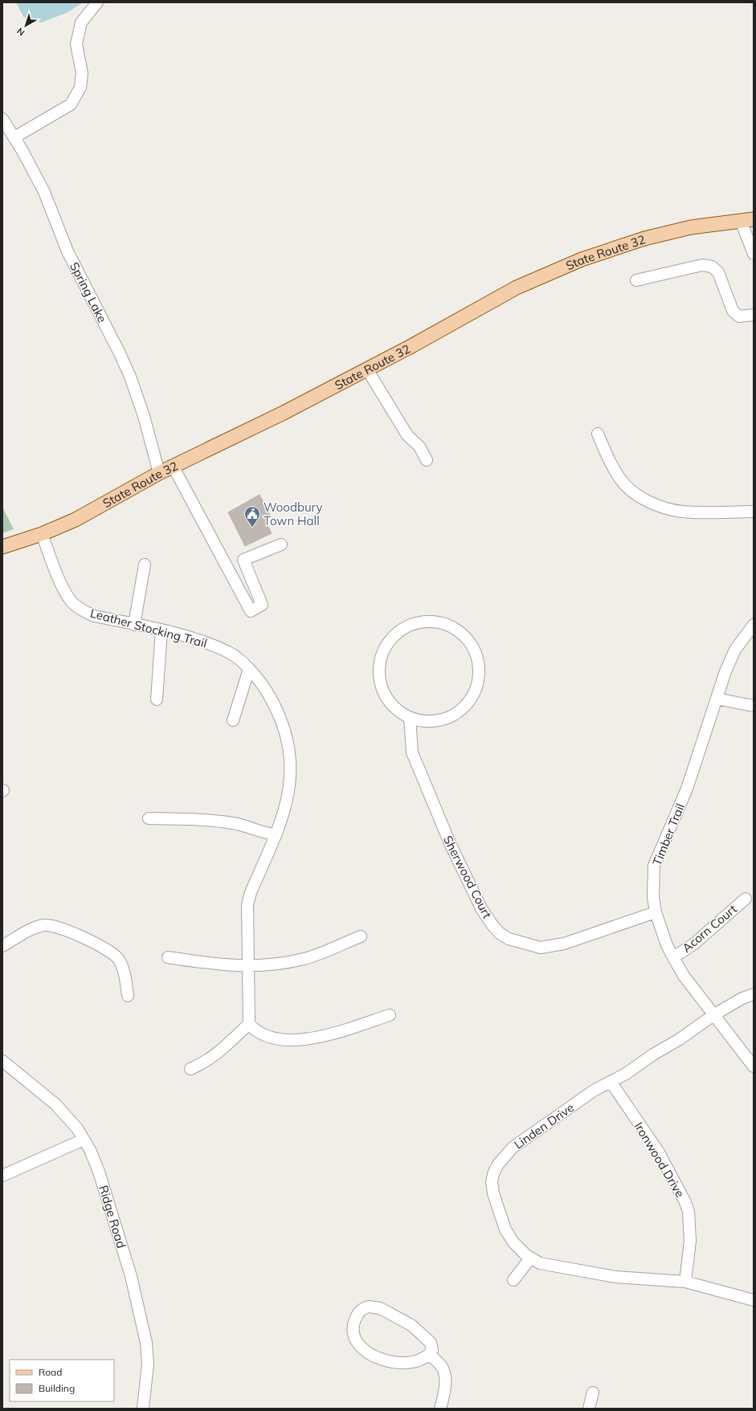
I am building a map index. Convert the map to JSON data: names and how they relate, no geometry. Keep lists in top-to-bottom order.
{
  "streets": {
    "main road": ["State Route 32"],
    "street": [
      "Spring Lake",
      "Leather Stocking Trail",
      "Timber Trail",
      "Sherwood Court",
      "Acorn Court",
      "Linden Drive",
      "Ironwood Drive",
      "Ridge Road"
    ]
  },
  "crossings": [
    ["State Route 32", "Spring Lake"],
    ["State Route 32", "Leather Stocking Trail"],
    ["Timber Trail", "Sherwood Court"],
    ["Timber Trail", "Acorn Court"],
    ["Timber Trail", "Linden Drive"],
    ["Linden Drive", "Ironwood Drive"]
  ],
  "places": {
    "public building": ["Woodbury Town Hall"]
  },
  "legend": ["Road", "Building"],
  "north": "bottom left"
}
